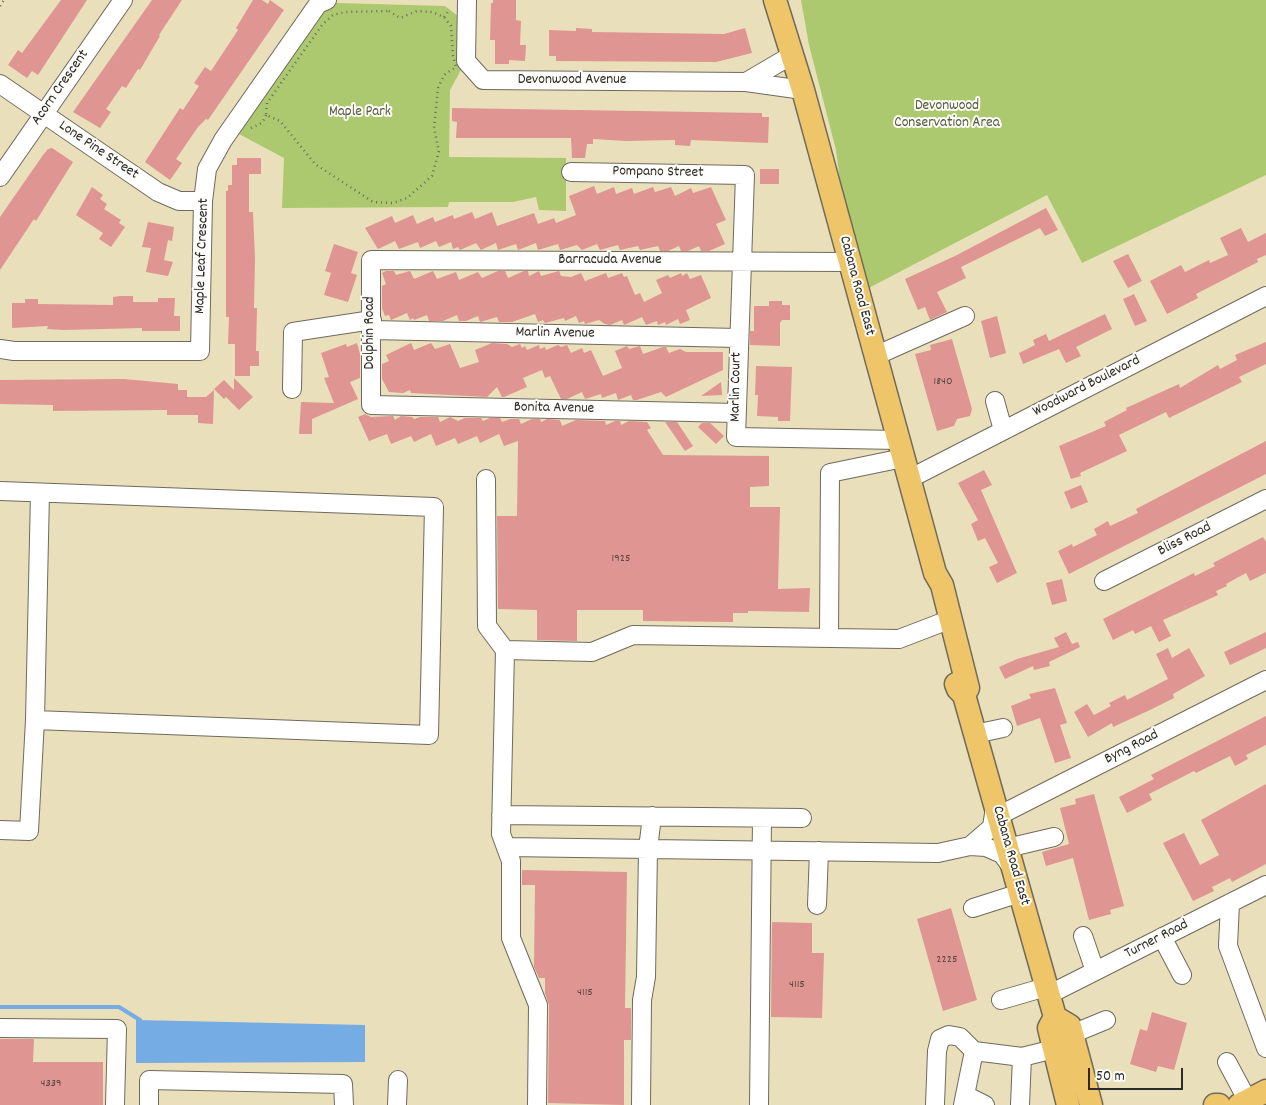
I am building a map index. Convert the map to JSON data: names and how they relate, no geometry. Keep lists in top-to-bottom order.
{
  "streets": {
    "main road": ["Cabana Road East"],
    "street": [
      "Devonwood Avenue",
      "Acorn Crescent",
      "Lone Pine Street",
      "Pompano Street",
      "Maple Leaf Crescent",
      "Barracuda Avenue",
      "Dolphin Road",
      "Marlin Avenue",
      "Marlin Court",
      "Woodward Boulevard",
      "Bonita Avenue",
      "Bliss Road",
      "Byng Road",
      "Turner Road"
    ]
  },
  "crossings": [
    ["Devonwood Avenue", "Cabana Road East"],
    ["Acorn Crescent", "Lone Pine Street"],
    ["Lone Pine Street", "Maple Leaf Crescent"],
    ["Pompano Street", "Marlin Court"],
    ["Barracuda Avenue", "Cabana Road East"],
    ["Barracuda Avenue", "Dolphin Road"],
    ["Barracuda Avenue", "Marlin Court"],
    ["Cabana Road East", "Marlin Court"],
    ["Cabana Road East", "Woodward Boulevard"],
    ["Cabana Road East", "Byng Road"],
    ["Cabana Road East", "Turner Road"],
    ["Dolphin Road", "Marlin Avenue"],
    ["Dolphin Road", "Bonita Avenue"],
    ["Marlin Avenue", "Marlin Court"],
    ["Marlin Court", "Woodward Boulevard"],
    ["Marlin Court", "Bonita Avenue"]
  ],
  "parks": ["Devonwood Conservation Area", "Maple Park"],
  "house_numbers": [
    "1840",
    "1925",
    "2225",
    "4115",
    "4115",
    "4339"
  ],
  "scale_bar": "50 m"
}
